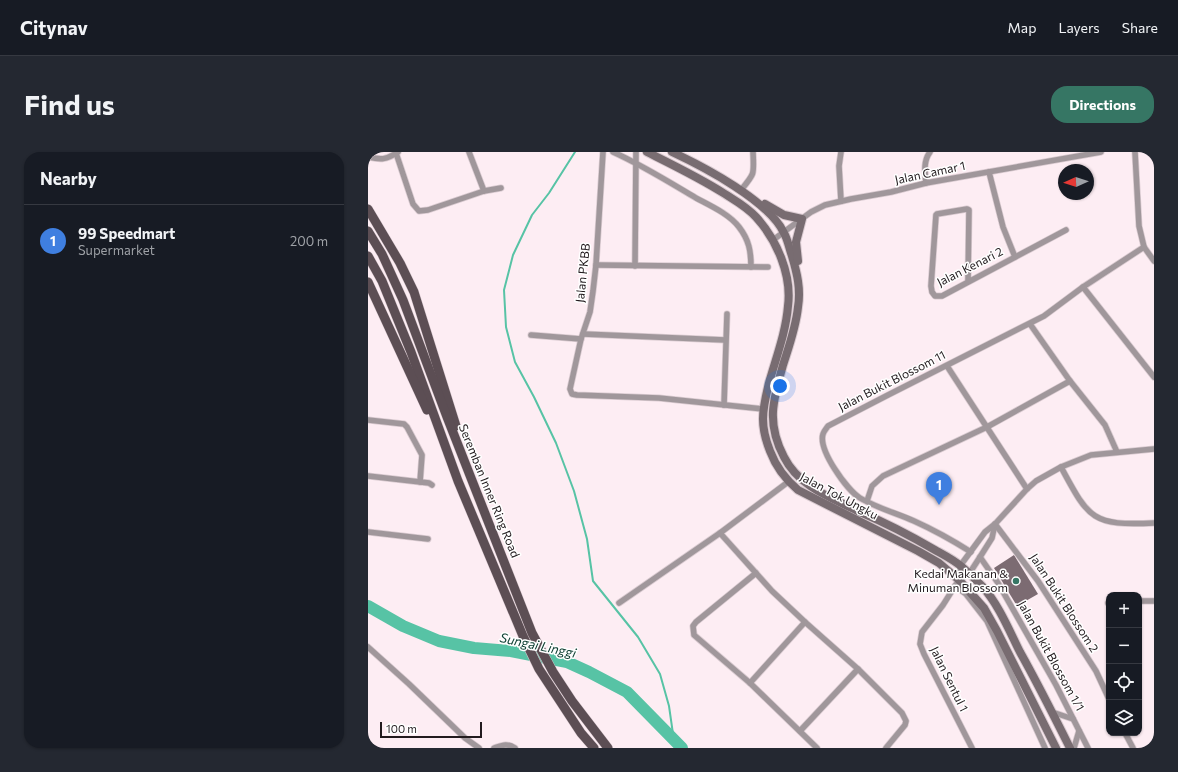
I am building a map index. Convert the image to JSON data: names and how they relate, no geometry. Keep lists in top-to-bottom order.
{
  "streets": {
    "main road": ["Seremban Inner Ring Road", "Jalan Tok Ungku"],
    "street": [
      "Jalan Camar 1",
      "Jalan Kenari 2",
      "Jalan PKBB",
      "Jalan Bukit Blossom 11",
      "Jalan Bukit Blossom 2",
      "Jalan Bukit Blossom 1/1",
      "Jalan Sentul 1"
    ]
  },
  "crossings": [
    ["Jalan Camar 1", "Jalan Tok Ungku"],
    ["Jalan Tok Ungku", "Jalan Sentul 1"]
  ],
  "water": ["Sungai Linggi"],
  "places": ["Kedai Makanan & Minuman Blossom"],
  "scale_bar": "100 m",
  "north": "left",
  "page": {
    "header": "Citynav",
    "nav": ["Map", "Layers", "Share"],
    "buttons": "Directions",
    "title": "Find us",
    "heading": "Nearby",
    "list": [
      {
        "mark": "1",
        "name": "99 Speedmart",
        "note": "Supermarket",
        "value": "200 m"
      }
    ],
    "pins": "1",
    "map_buttons": ["+", "−"],
    "scale": "100 m"
  }
}
